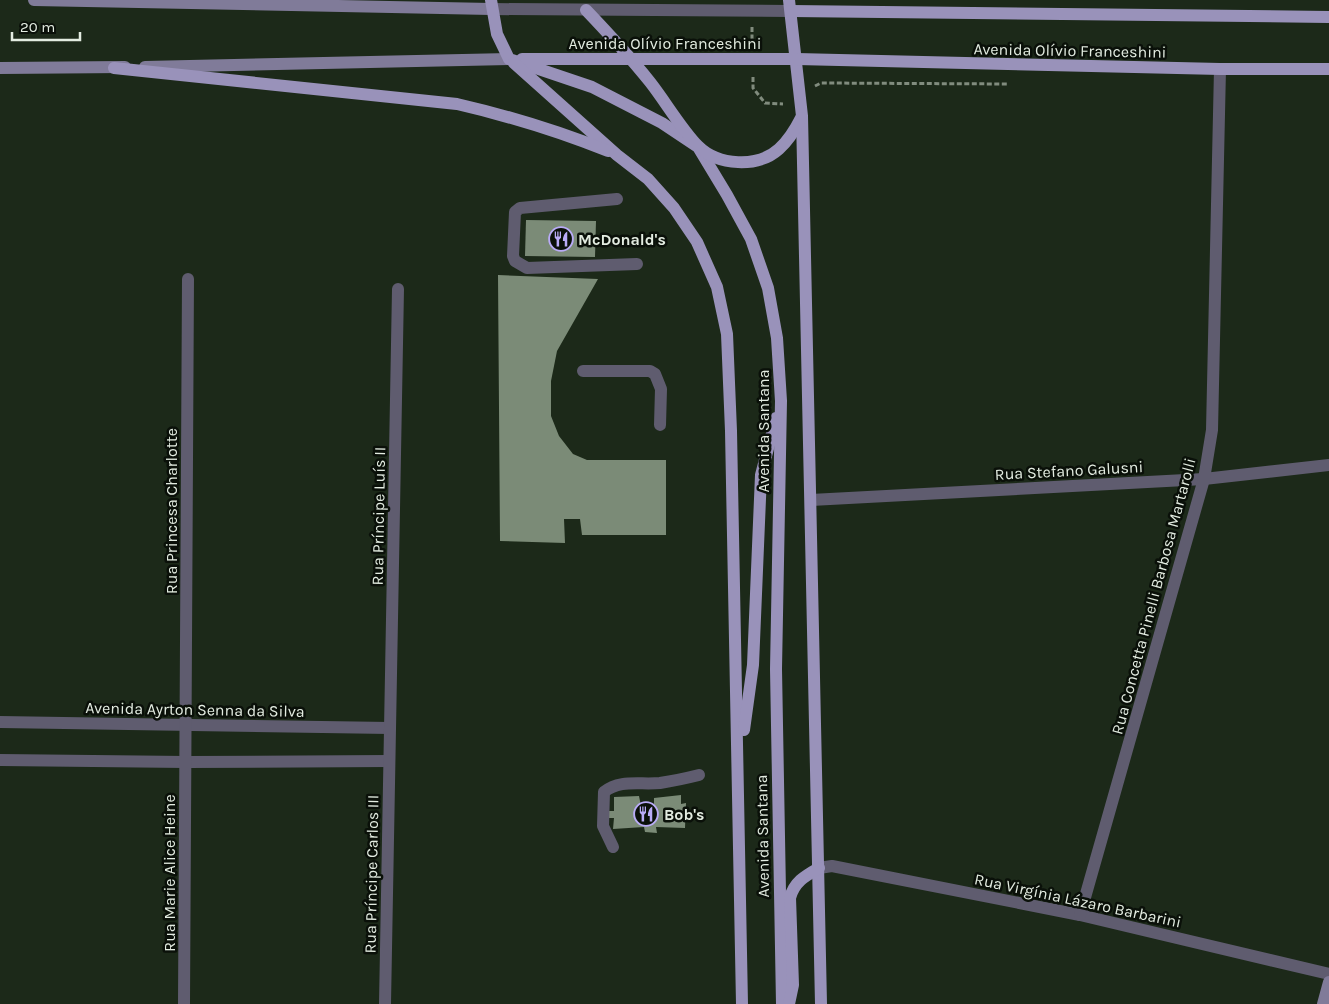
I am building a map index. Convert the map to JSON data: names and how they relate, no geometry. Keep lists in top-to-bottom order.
{
  "streets": {
    "main road": ["Avenida Olívio Franceshini", "Avenida Santana"],
    "street": [
      "Rua Stefano Galusni",
      "Rua Princesa Charlotte",
      "Rua Príncipe Luís II",
      "Rua Concetta Pinelli Barbosa Martarolli",
      "Avenida Ayrton Senna da Silva",
      "Rua Marie Alice Heine",
      "Rua Príncipe Carlos III",
      "Rua Virgínia Lázaro Barbarini"
    ]
  },
  "crossings": [
    ["Avenida Olívio Franceshini", "Avenida Santana"],
    ["Avenida Olívio Franceshini", "Rua Concetta Pinelli Barbosa Martarolli"],
    ["Rua Stefano Galusni", "Rua Concetta Pinelli Barbosa Martarolli"],
    ["Rua Princesa Charlotte", "Avenida Ayrton Senna da Silva"],
    ["Rua Princesa Charlotte", "Rua Marie Alice Heine"],
    ["Rua Príncipe Luís II", "Avenida Ayrton Senna da Silva"],
    ["Rua Príncipe Luís II", "Rua Príncipe Carlos III"],
    ["Rua Concetta Pinelli Barbosa Martarolli", "Rua Virgínia Lázaro Barbarini"]
  ],
  "places": {
    "restaurant": ["McDonald's", "Bob's"]
  },
  "scale_bar": "20 m"
}
